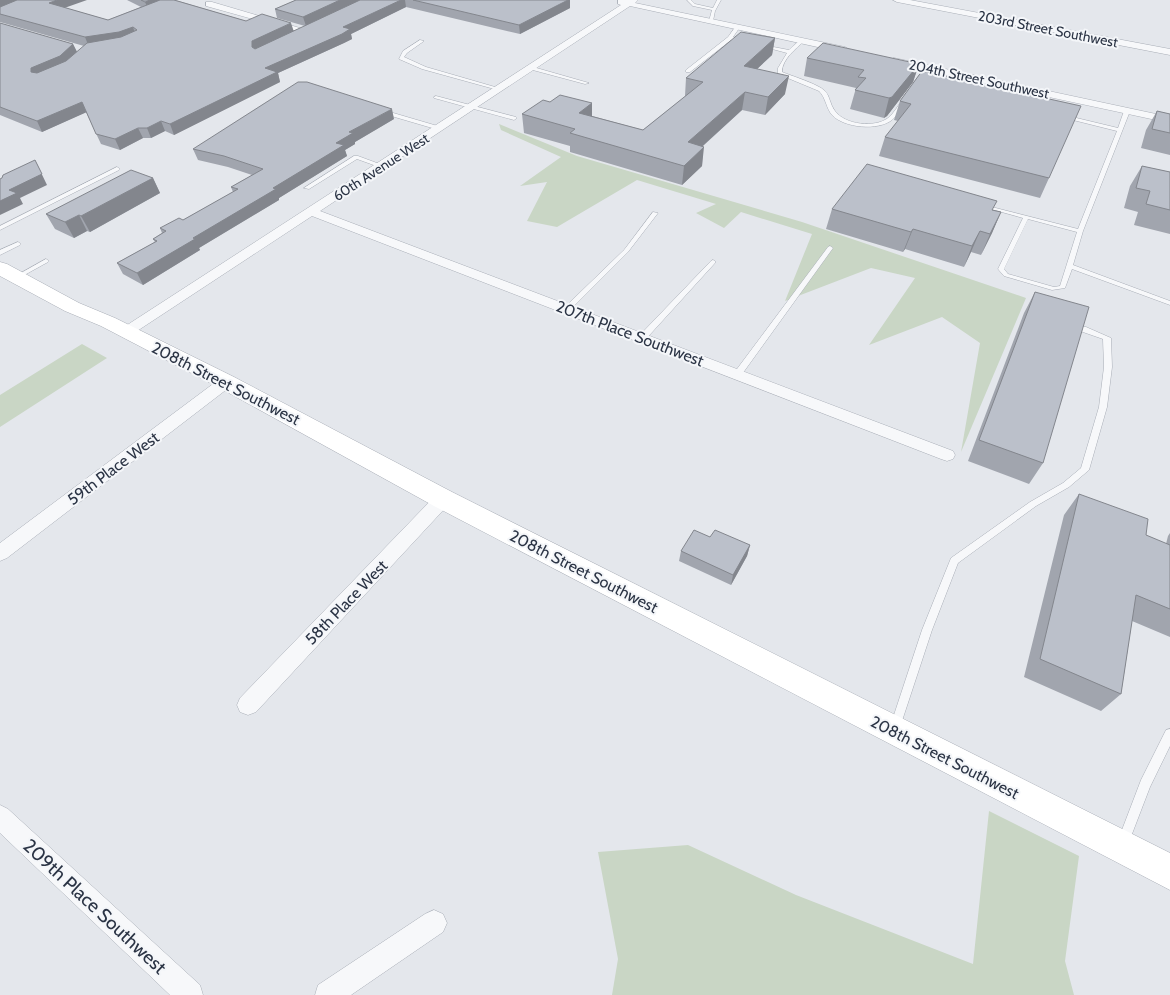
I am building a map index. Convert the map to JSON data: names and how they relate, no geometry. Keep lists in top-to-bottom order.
{
  "streets": {
    "street": [
      "203rd Street Southwest",
      "204th Street Southwest",
      "60th Avenue West",
      "207th Place Southwest",
      "208th Street Southwest",
      "59th Place West",
      "58th Place West",
      "209th Place Southwest"
    ]
  },
  "crossings": [
    ["60th Avenue West", "207th Place Southwest"],
    ["60th Avenue West", "208th Street Southwest"],
    ["208th Street Southwest", "59th Place West"],
    ["208th Street Southwest", "58th Place West"]
  ]
}
